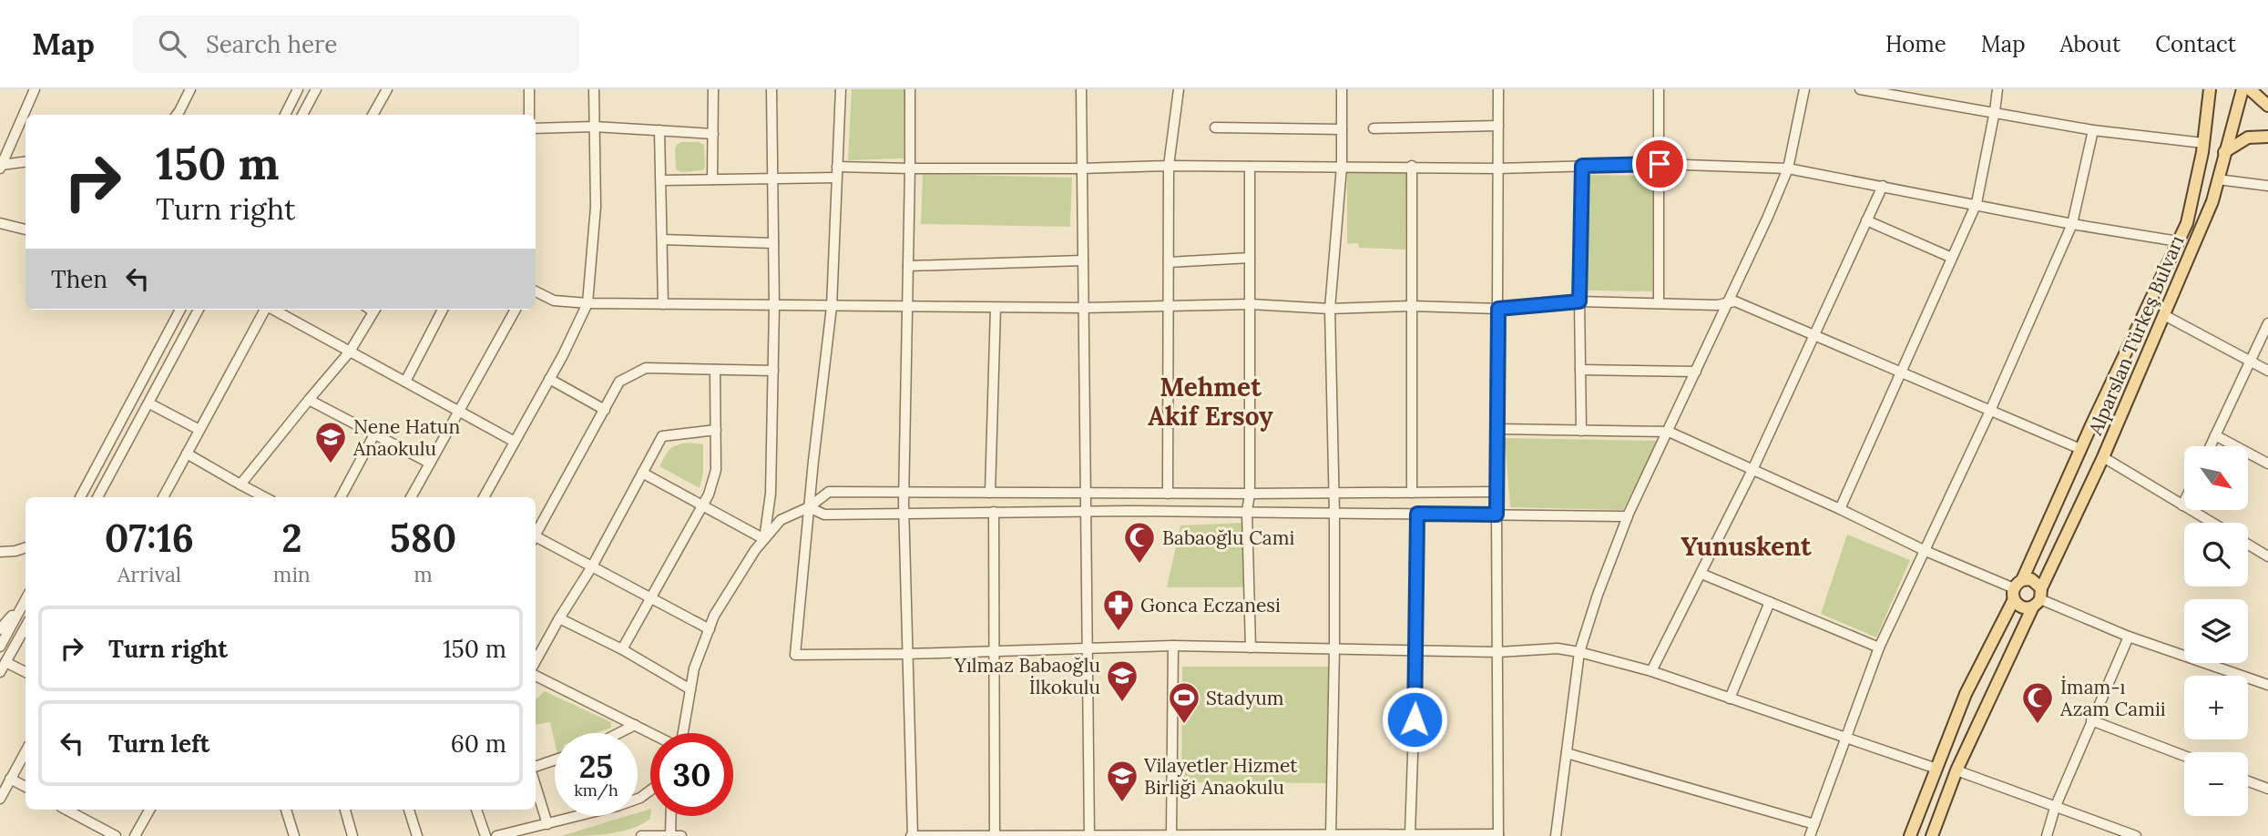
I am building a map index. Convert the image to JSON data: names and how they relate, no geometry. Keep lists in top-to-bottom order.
{
  "streets": {
    "main road": ["Alparslan Türkeş Bulvarı"]
  },
  "districts": ["Mehmet Akif Ersoy", "Yunuskent"],
  "places": {
    "school or university": ["Nene Hatun Anaokulu", "Yılmaz Babaoğlu İlkokulu", "Vilayetler Hizmet Birliği Anaokulu"],
    "mosque": ["Babaoğlu Cami", "İmam-ı Azam Camii"],
    "pharmacy": ["Gonca Eczanesi"],
    "sports": ["Stadyum"]
  },
  "north": "bottom right",
  "page": {
    "header": "Map",
    "search": "Search here",
    "nav": [
      "Home",
      "Map",
      "About",
      "Contact"
    ],
    "turn": ["150 m", "Turn right"],
    "then": "Then",
    "map_buttons": ["+", "−"],
    "eta": [
      "07:16",
      "Arrival",
      "2",
      "min",
      "580",
      "m"
    ],
    "list": [
      {
        "name": "Turn right",
        "value": "150 m"
      },
      {
        "name": "Turn left",
        "value": "60 m"
      }
    ],
    "speed": "25 km/h",
    "limit": "30"
  }
}
